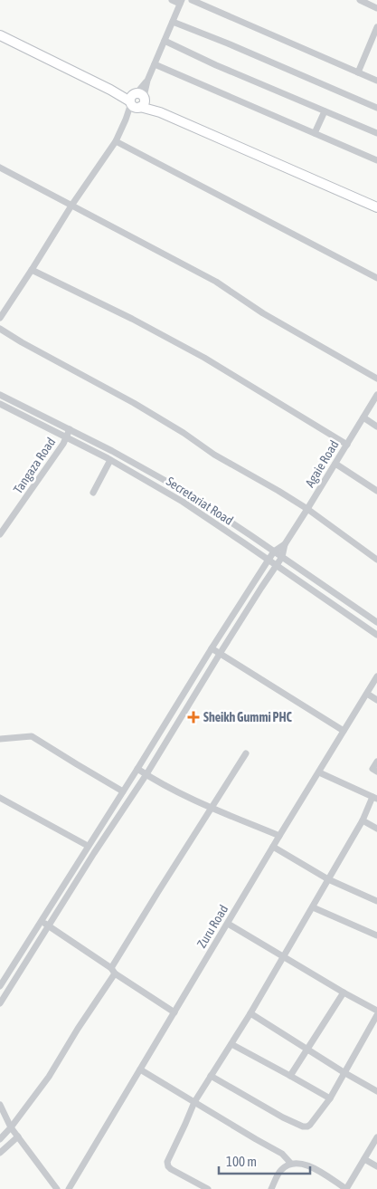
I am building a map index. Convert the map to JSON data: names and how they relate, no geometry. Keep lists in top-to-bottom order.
{
  "streets": {
    "street": [
      "Agaie Road",
      "Tangaza Road",
      "Secretariat Road",
      "Zuru Road"
    ]
  },
  "crossings": [
    ["Tangaza Road", "Secretariat Road"]
  ],
  "places": {
    "health": ["Sheikh Gummi PHC"]
  },
  "scale_bar": "100 m"
}
